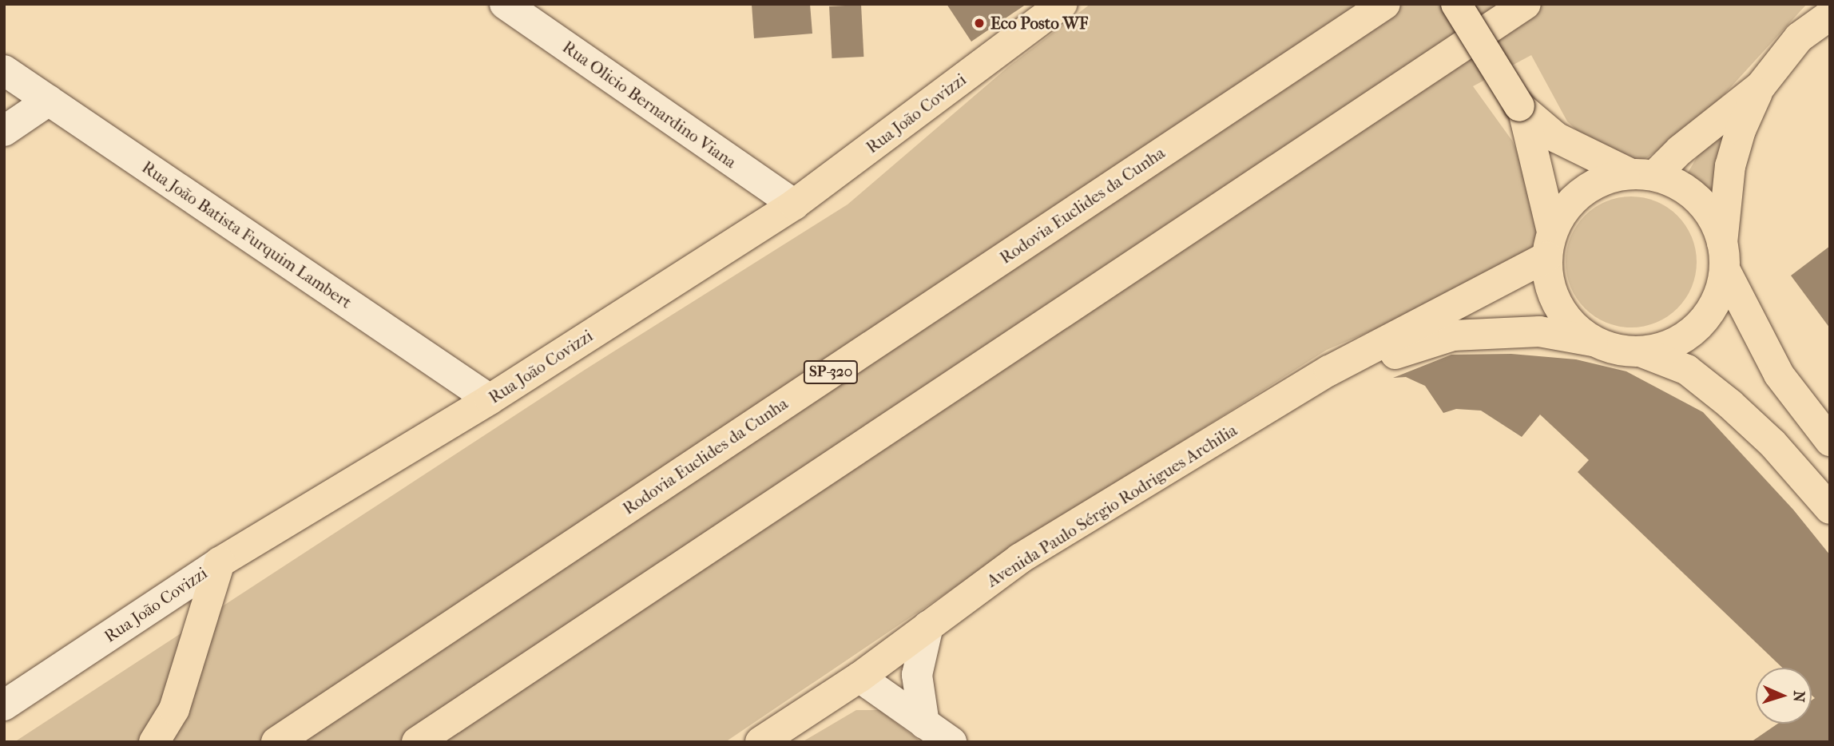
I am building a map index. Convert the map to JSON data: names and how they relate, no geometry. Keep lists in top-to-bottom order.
{
  "streets": {
    "main road": [
      "Rua João Covizzi",
      "Rodovia Euclides da Cunha",
      "SP-320",
      "Avenida Paulo Sérgio Rodrigues Archilia"
    ],
    "street": ["Rua Olicio Bernardino Viana", "Rua João Batista Furquim Lambert"]
  },
  "crossings": [
    ["Rua Olicio Bernardino Viana", "Rua João Covizzi"],
    ["Rua João Covizzi", "Rua João Batista Furquim Lambert"]
  ],
  "places": ["Eco Posto WF"],
  "north": "right"
}
